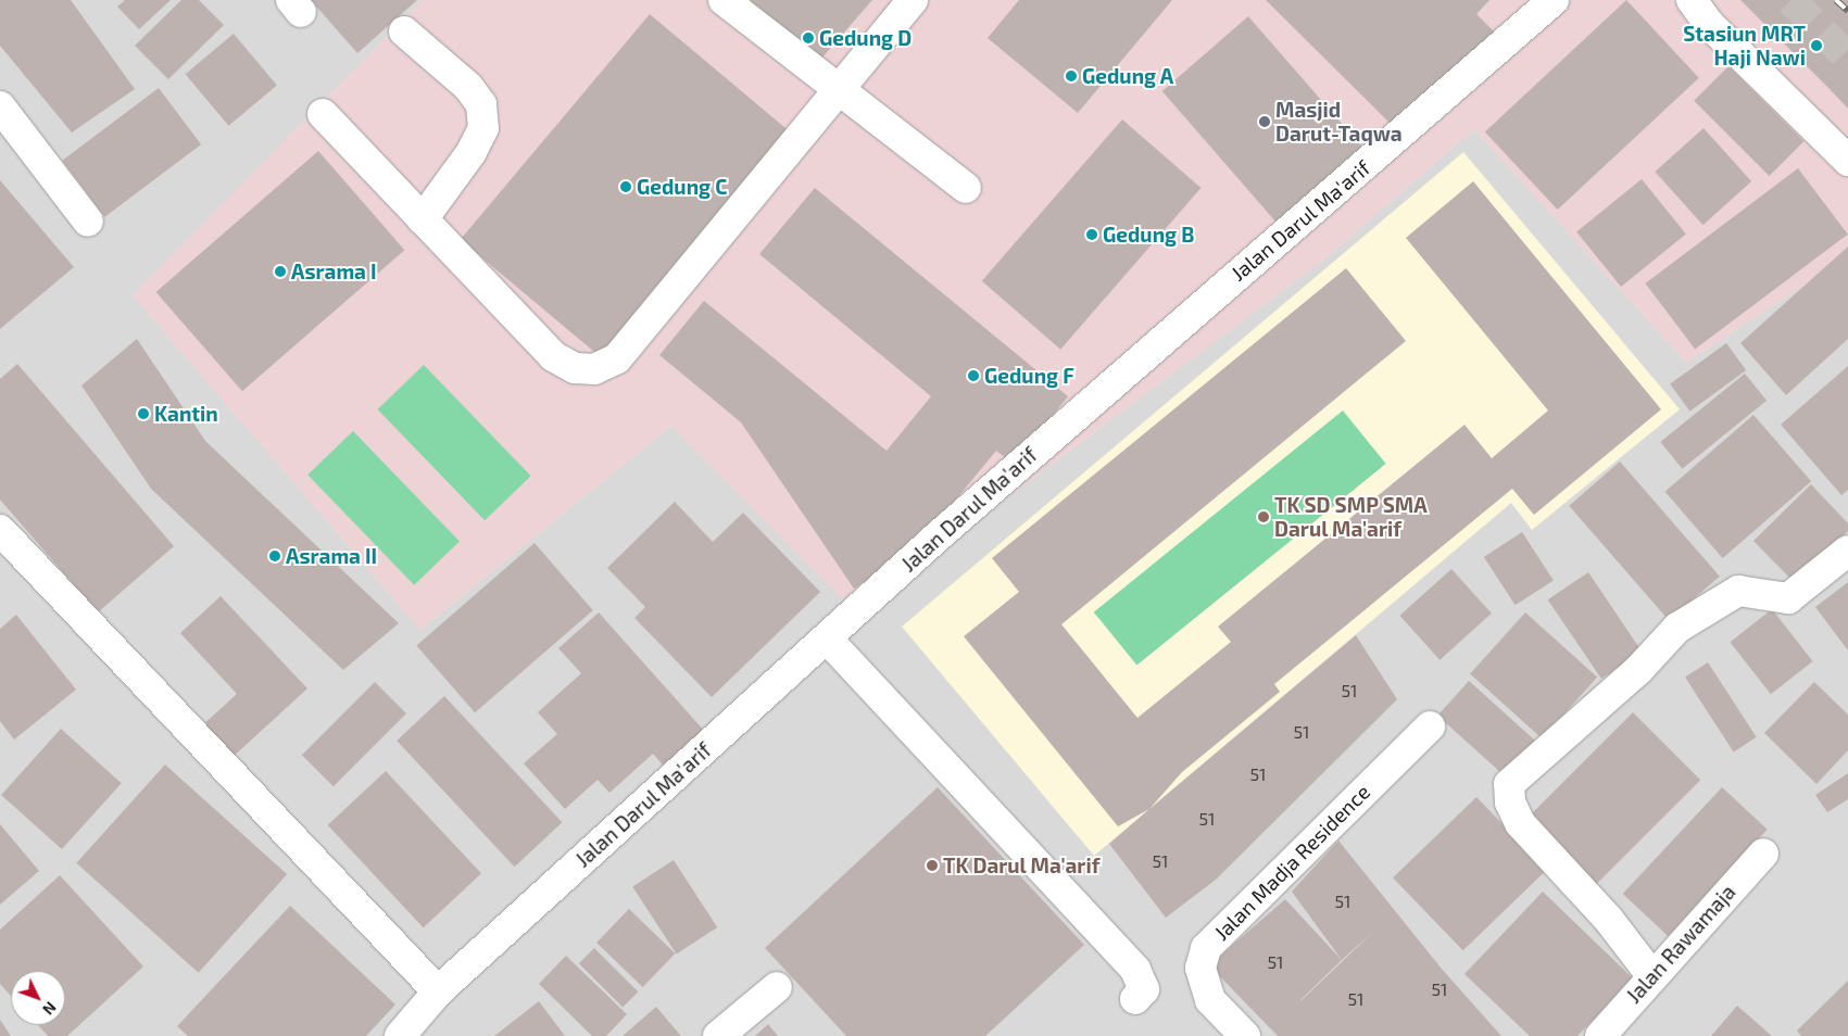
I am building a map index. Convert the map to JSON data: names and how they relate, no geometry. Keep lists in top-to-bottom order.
{
  "streets": {
    "street": ["Jalan Darul Ma'arif", "Jalan Madja Residence", "Jalan Rawamaja"]
  },
  "places": [
    "Gedung D",
    "Stasiun MRT Haji Nawi",
    "Gedung A",
    "Masjid Darut-Taqwa",
    "Gedung C",
    "Gedung B",
    "Asrama I",
    "Gedung F",
    "Kantin",
    "TK SD SMP SMA Darul Ma'arif",
    "Asrama II",
    "TK Darul Ma'arif"
  ],
  "house_numbers": [
    "51",
    "51",
    "51",
    "51",
    "51",
    "51",
    "51",
    "51",
    "51"
  ],
  "north": "bottom right"
}
